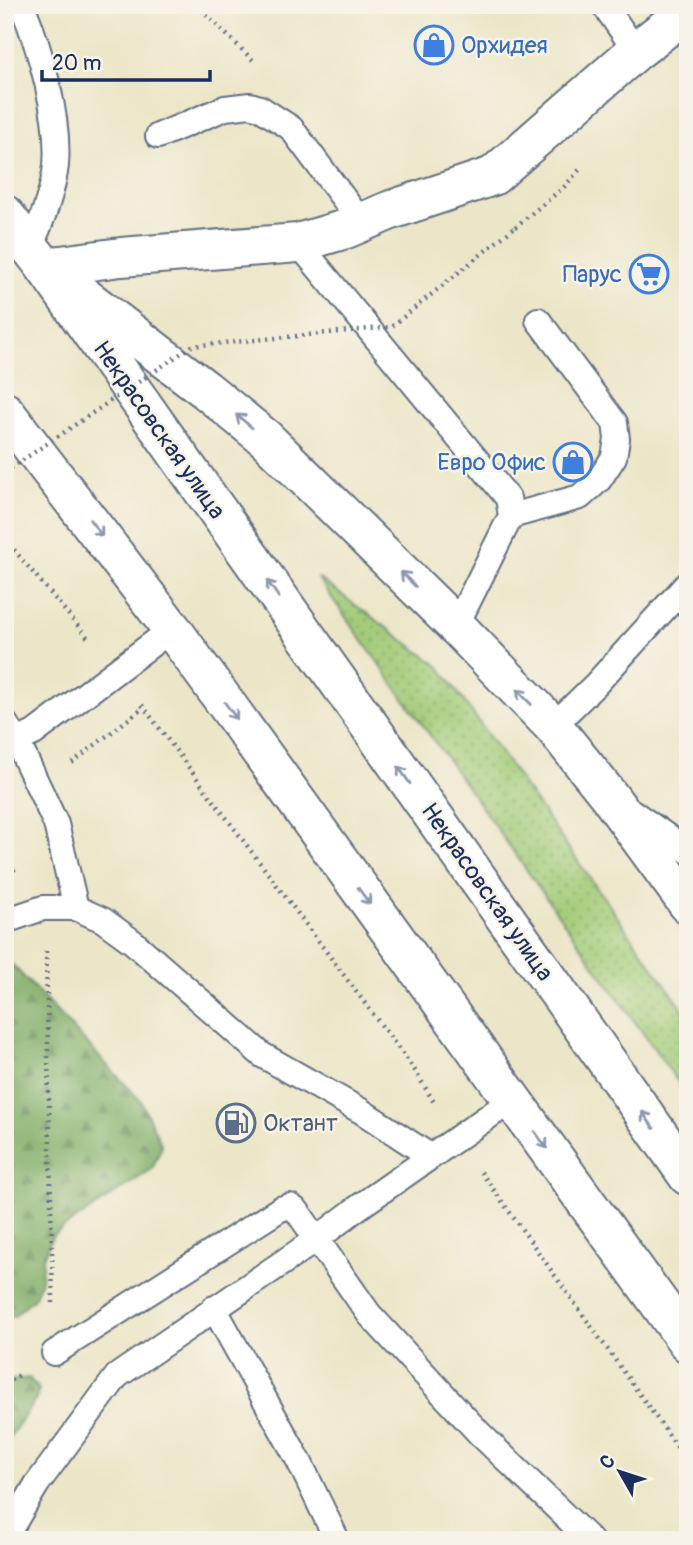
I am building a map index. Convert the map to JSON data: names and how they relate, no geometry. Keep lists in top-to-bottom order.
{
  "streets": {
    "main road": ["Некрасовская улица"]
  },
  "places": {
    "shop": ["Орхидея", "Евро Офис"],
    "supermarket": ["Парус"],
    "fuel station": ["Октант"]
  },
  "scale_bar": "20 m",
  "north": "top left"
}
